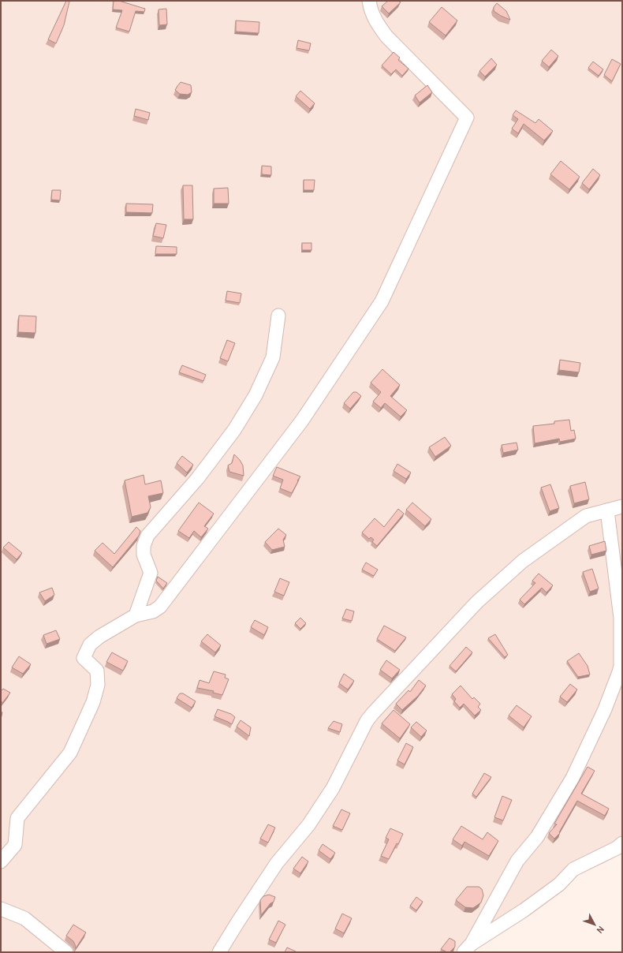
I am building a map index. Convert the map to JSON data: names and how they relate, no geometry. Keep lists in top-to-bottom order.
{
  "north": "bottom right"
}
